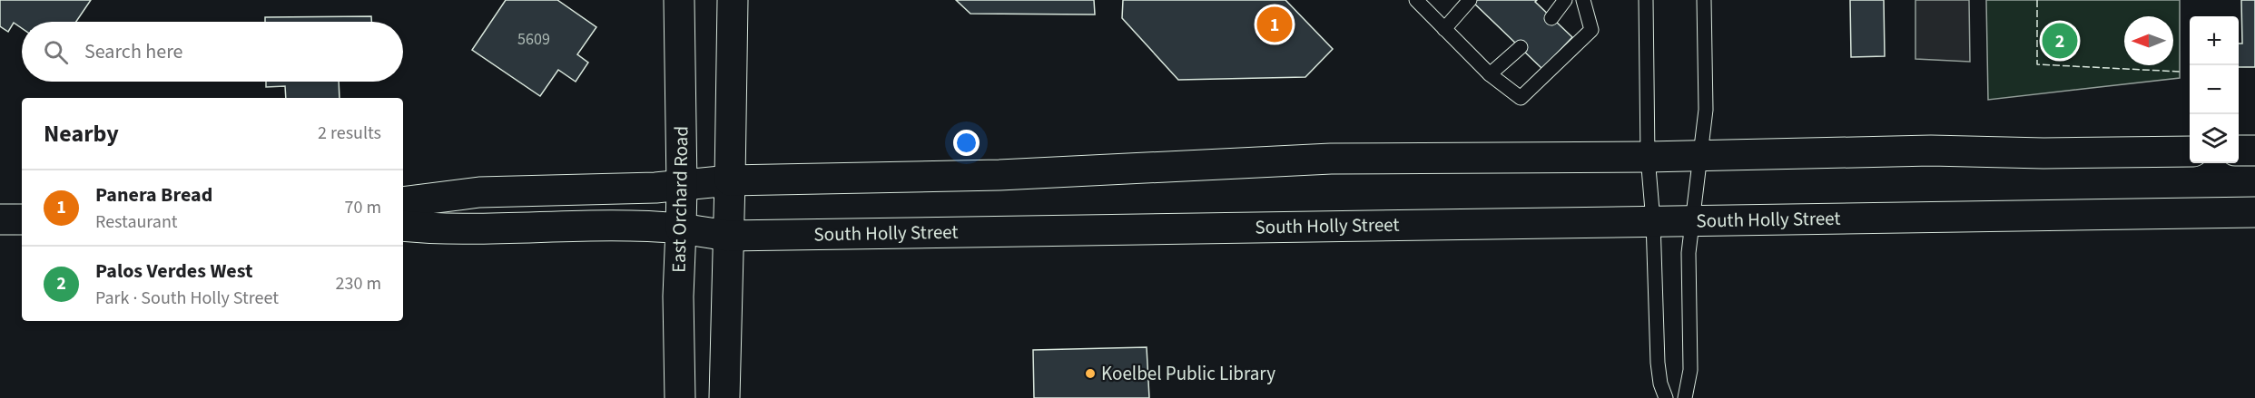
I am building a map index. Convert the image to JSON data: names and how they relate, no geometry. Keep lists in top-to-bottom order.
{
  "streets": {
    "main road": ["East Orchard Road", "South Holly Street"]
  },
  "crossings": [
    ["East Orchard Road", "South Holly Street"]
  ],
  "places": ["Koelbel Public Library"],
  "house_numbers": ["5609"],
  "north": "left",
  "page": {
    "pins": ["1", "2"],
    "map_buttons": ["+", "−"],
    "search": "Search here",
    "heading": ["Nearby", "2 results"],
    "list": [
      {
        "mark": "1",
        "name": "Panera Bread",
        "note": "Restaurant",
        "value": "70 m"
      },
      {
        "mark": "2",
        "name": "Palos Verdes West",
        "note": "Park · South Holly Street",
        "value": "230 m"
      }
    ]
  }
}
